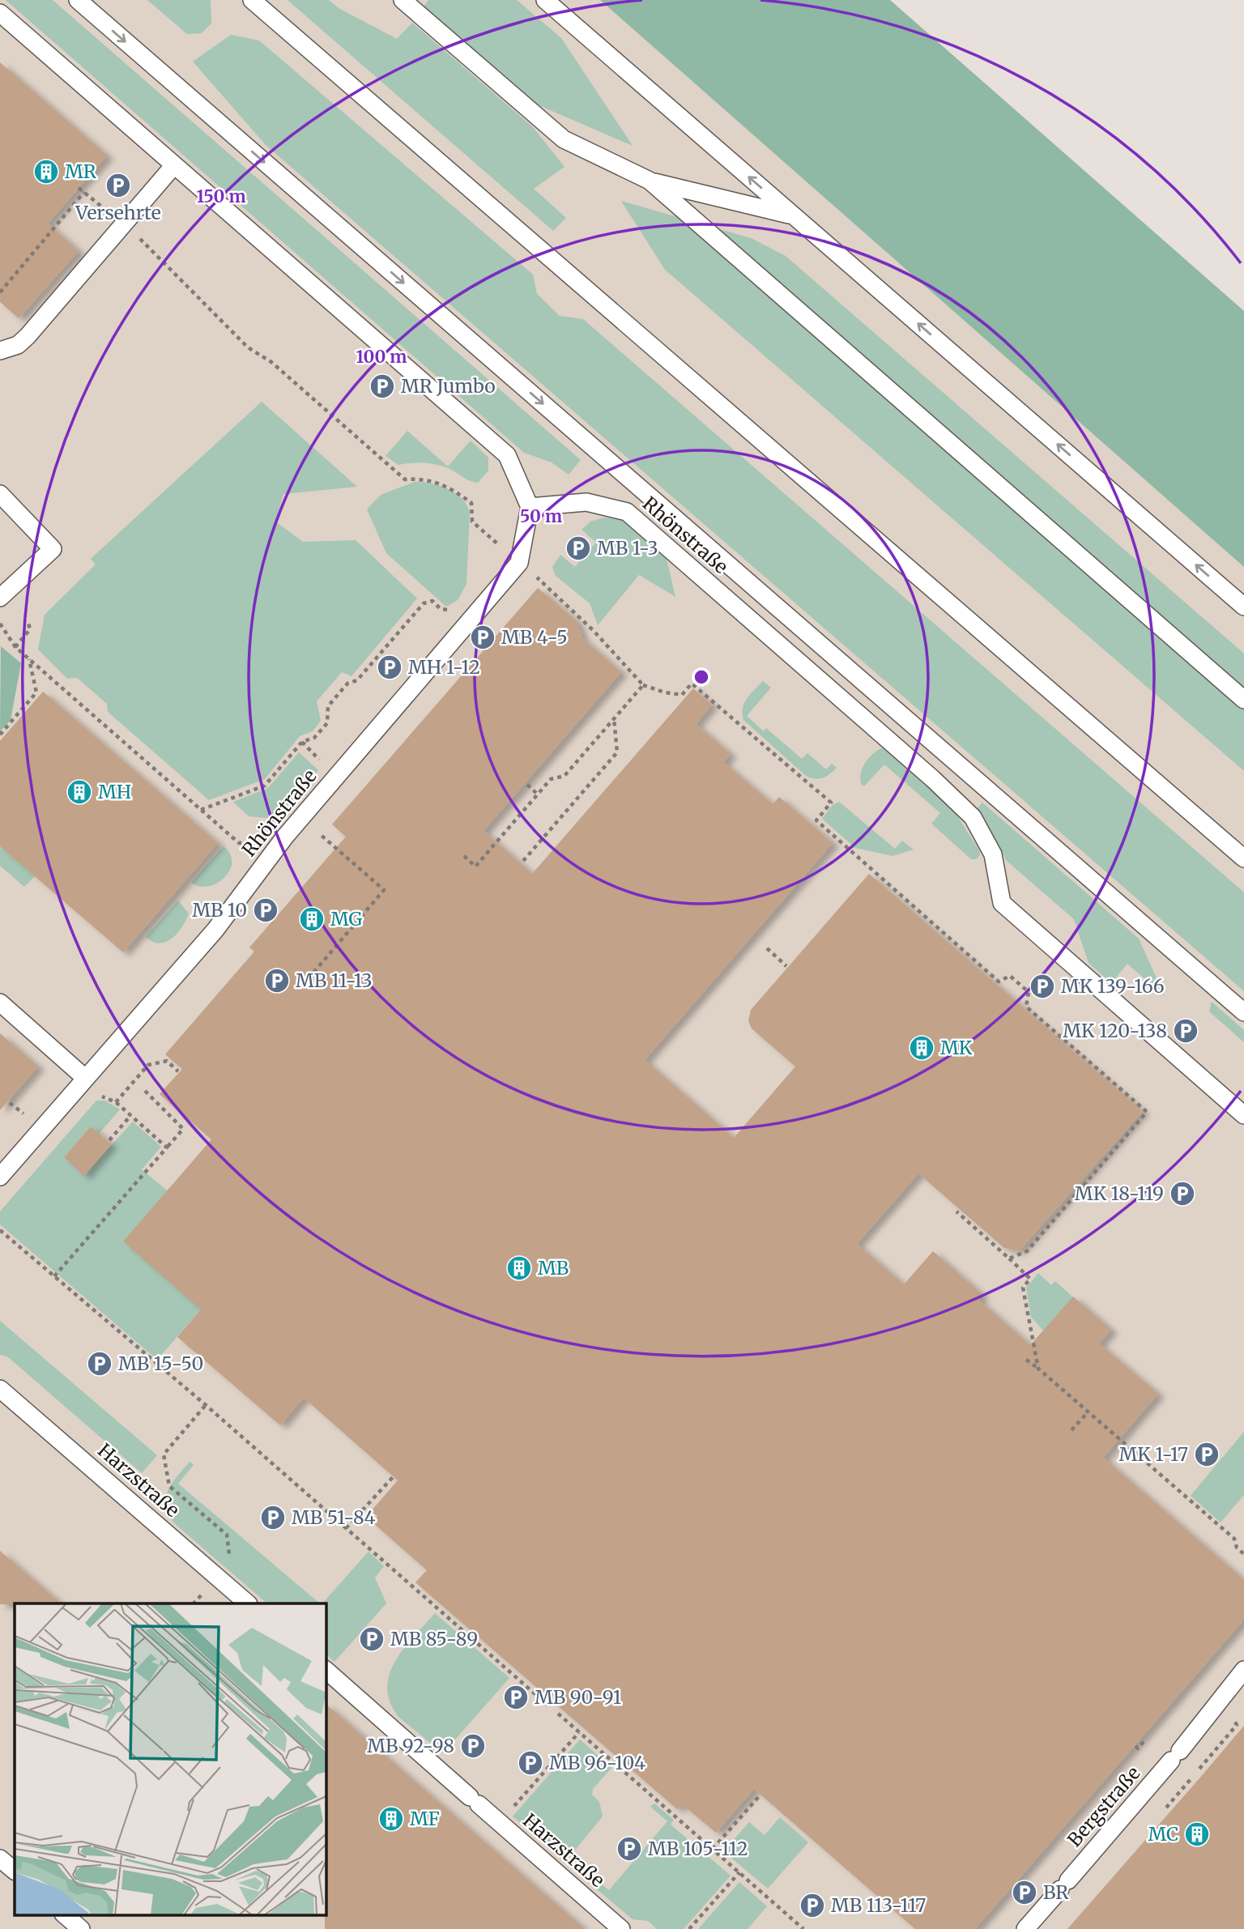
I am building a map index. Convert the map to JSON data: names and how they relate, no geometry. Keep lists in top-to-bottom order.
{
  "streets": {
    "lane": ["Rhönstraße", "Harzstraße", "Bergstraße"]
  },
  "places": {
    "building": [
      "MR",
      "MH",
      "MG",
      "MK",
      "MB",
      "MF",
      "MC"
    ],
    "parking": [
      "Versehrte",
      "MR Jumbo",
      "MB 1-3",
      "MB 4-5",
      "MH 1-12",
      "MB 10",
      "MB 11-13",
      "MK 139-166",
      "MK 120-138",
      "MK 18-119",
      "MB 15-50",
      "MK 1-17",
      "MB 51-84",
      "MB 85-89",
      "MB 90-91",
      "MB 92-98",
      "MB 96-104",
      "MB 105-112",
      "BR",
      "MB 113-117"
    ]
  },
  "rings": ["150 m", "100 m", "50 m"]
}
